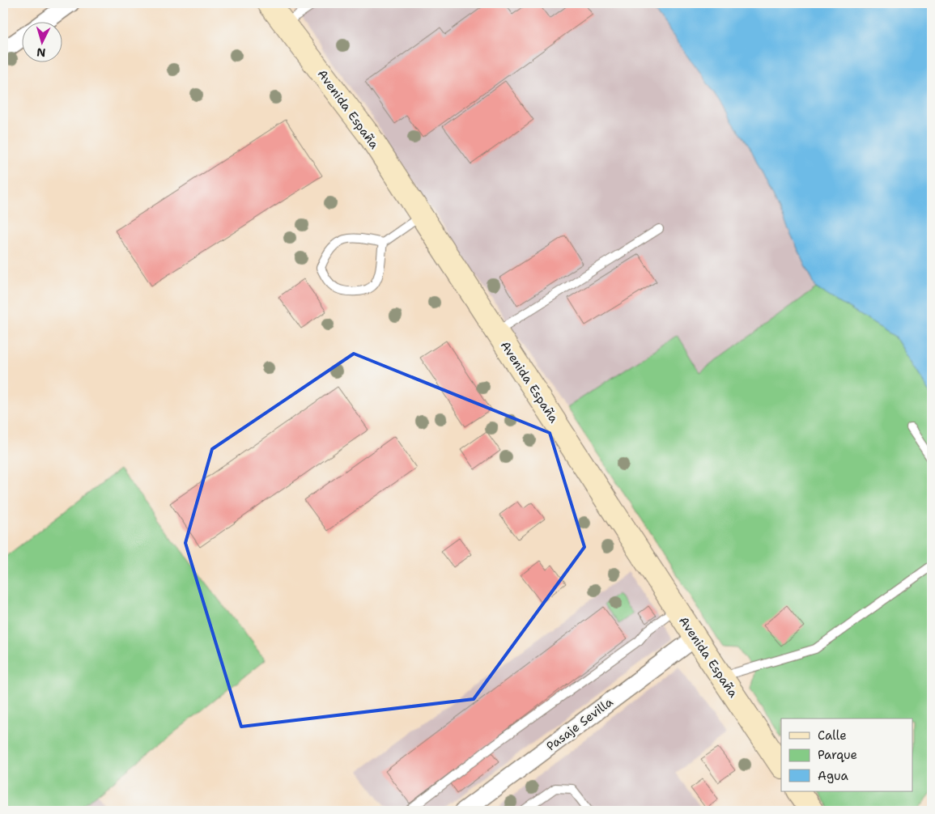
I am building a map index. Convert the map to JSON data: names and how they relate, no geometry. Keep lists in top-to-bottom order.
{
  "streets": {
    "main road": ["Avenida España"],
    "street": ["Pasaje Sevilla"]
  },
  "crossings": [
    ["Avenida España", "Pasaje Sevilla"]
  ],
  "legend": ["Calle", "Parque", "Agua"],
  "north": "bottom"
}
